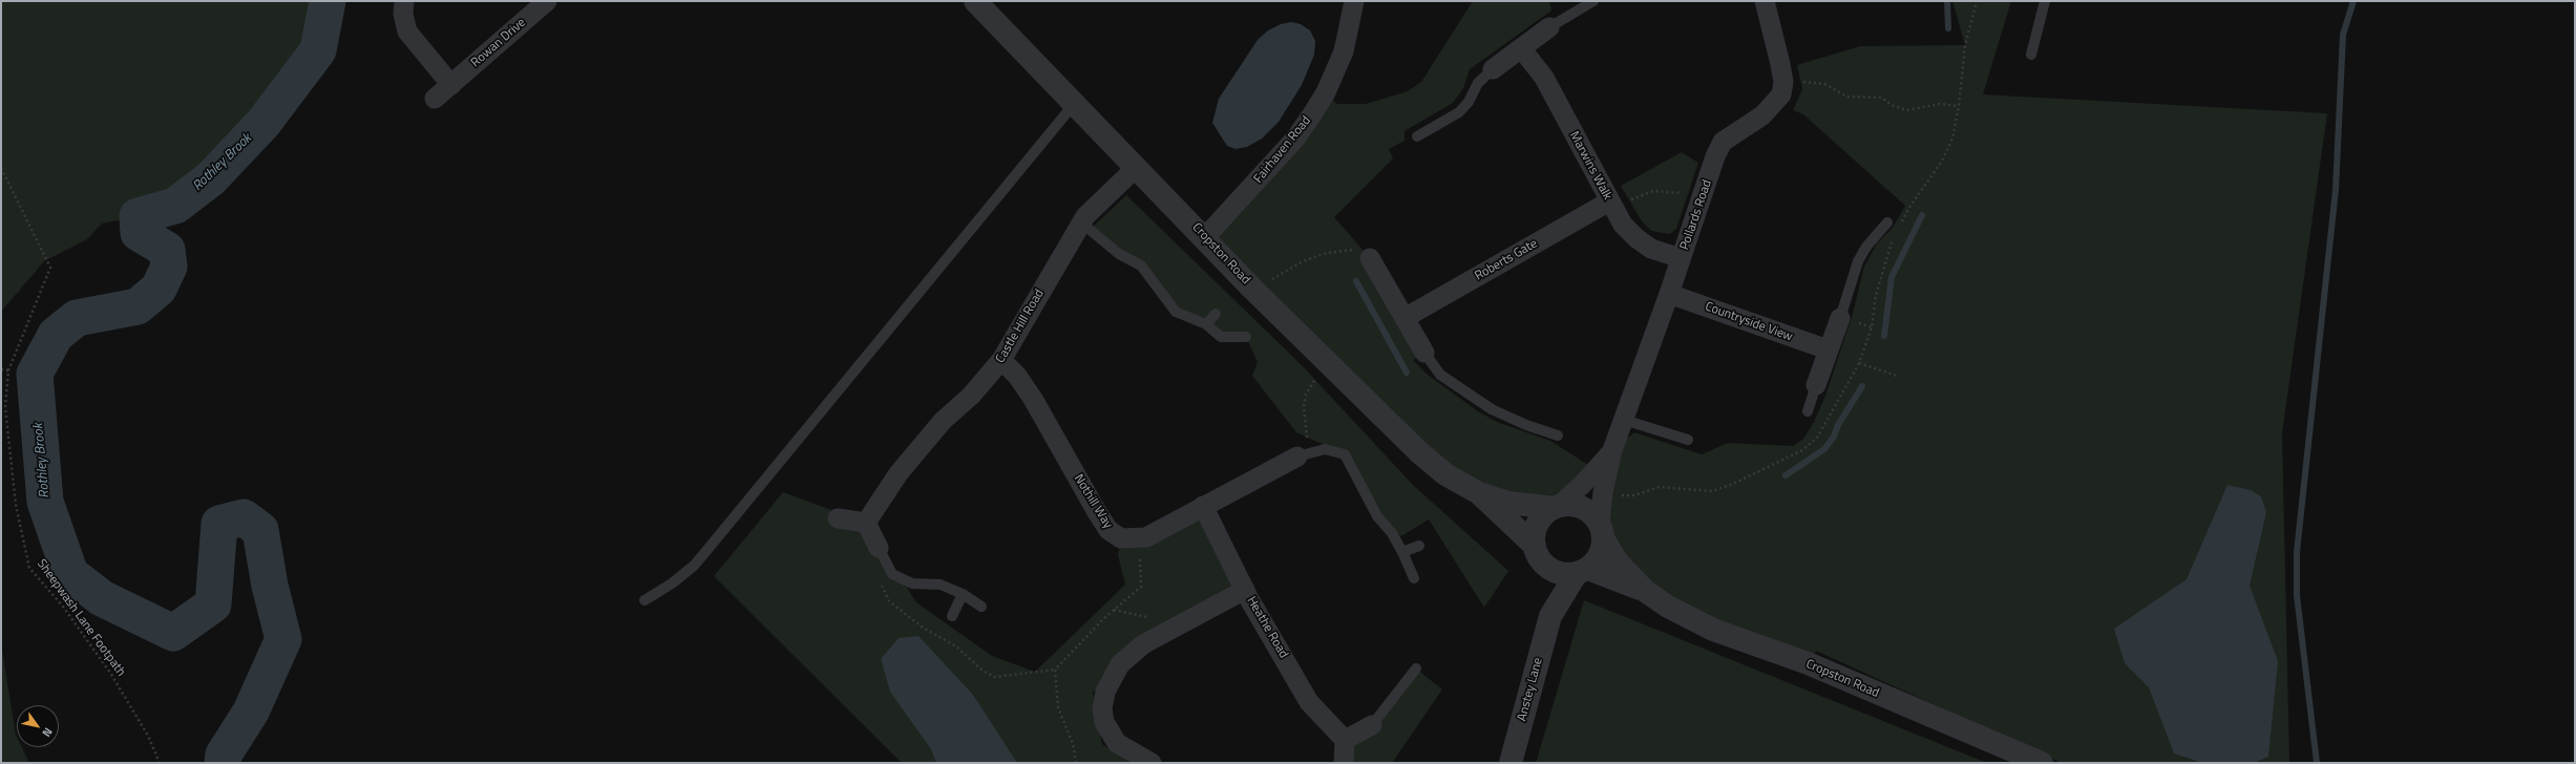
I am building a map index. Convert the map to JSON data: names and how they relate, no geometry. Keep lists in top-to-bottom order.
{
  "streets": {
    "street": [
      "Rowan Drive",
      "Fairhaven Road",
      "Marwins Walk",
      "Pollards Road",
      "Cropston Road",
      "Roberts Gate",
      "Countryside View",
      "Castle Hill Road",
      "Nothill Way",
      "Heathe Road",
      "Anstey Lane"
    ],
    "path": ["Sheepwash Lane Footpath"]
  },
  "crossings": [
    ["Fairhaven Road", "Cropston Road"],
    ["Marwins Walk", "Pollards Road"],
    ["Marwins Walk", "Roberts Gate"],
    ["Pollards Road", "Cropston Road"],
    ["Pollards Road", "Countryside View"],
    ["Pollards Road", "Anstey Lane"],
    ["Cropston Road", "Castle Hill Road"],
    ["Cropston Road", "Anstey Lane"],
    ["Castle Hill Road", "Nothill Way"]
  ],
  "water": ["Rothley Brook"],
  "north": "bottom right"
}
